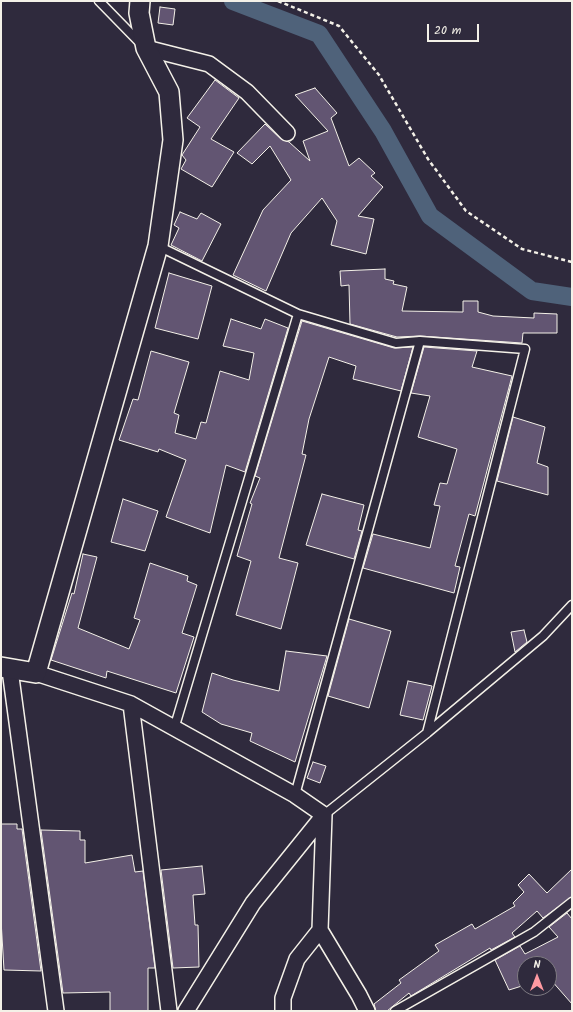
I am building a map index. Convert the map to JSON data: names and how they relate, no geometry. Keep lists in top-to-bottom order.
{
  "scale_bar": "20 m",
  "north": "top"
}
